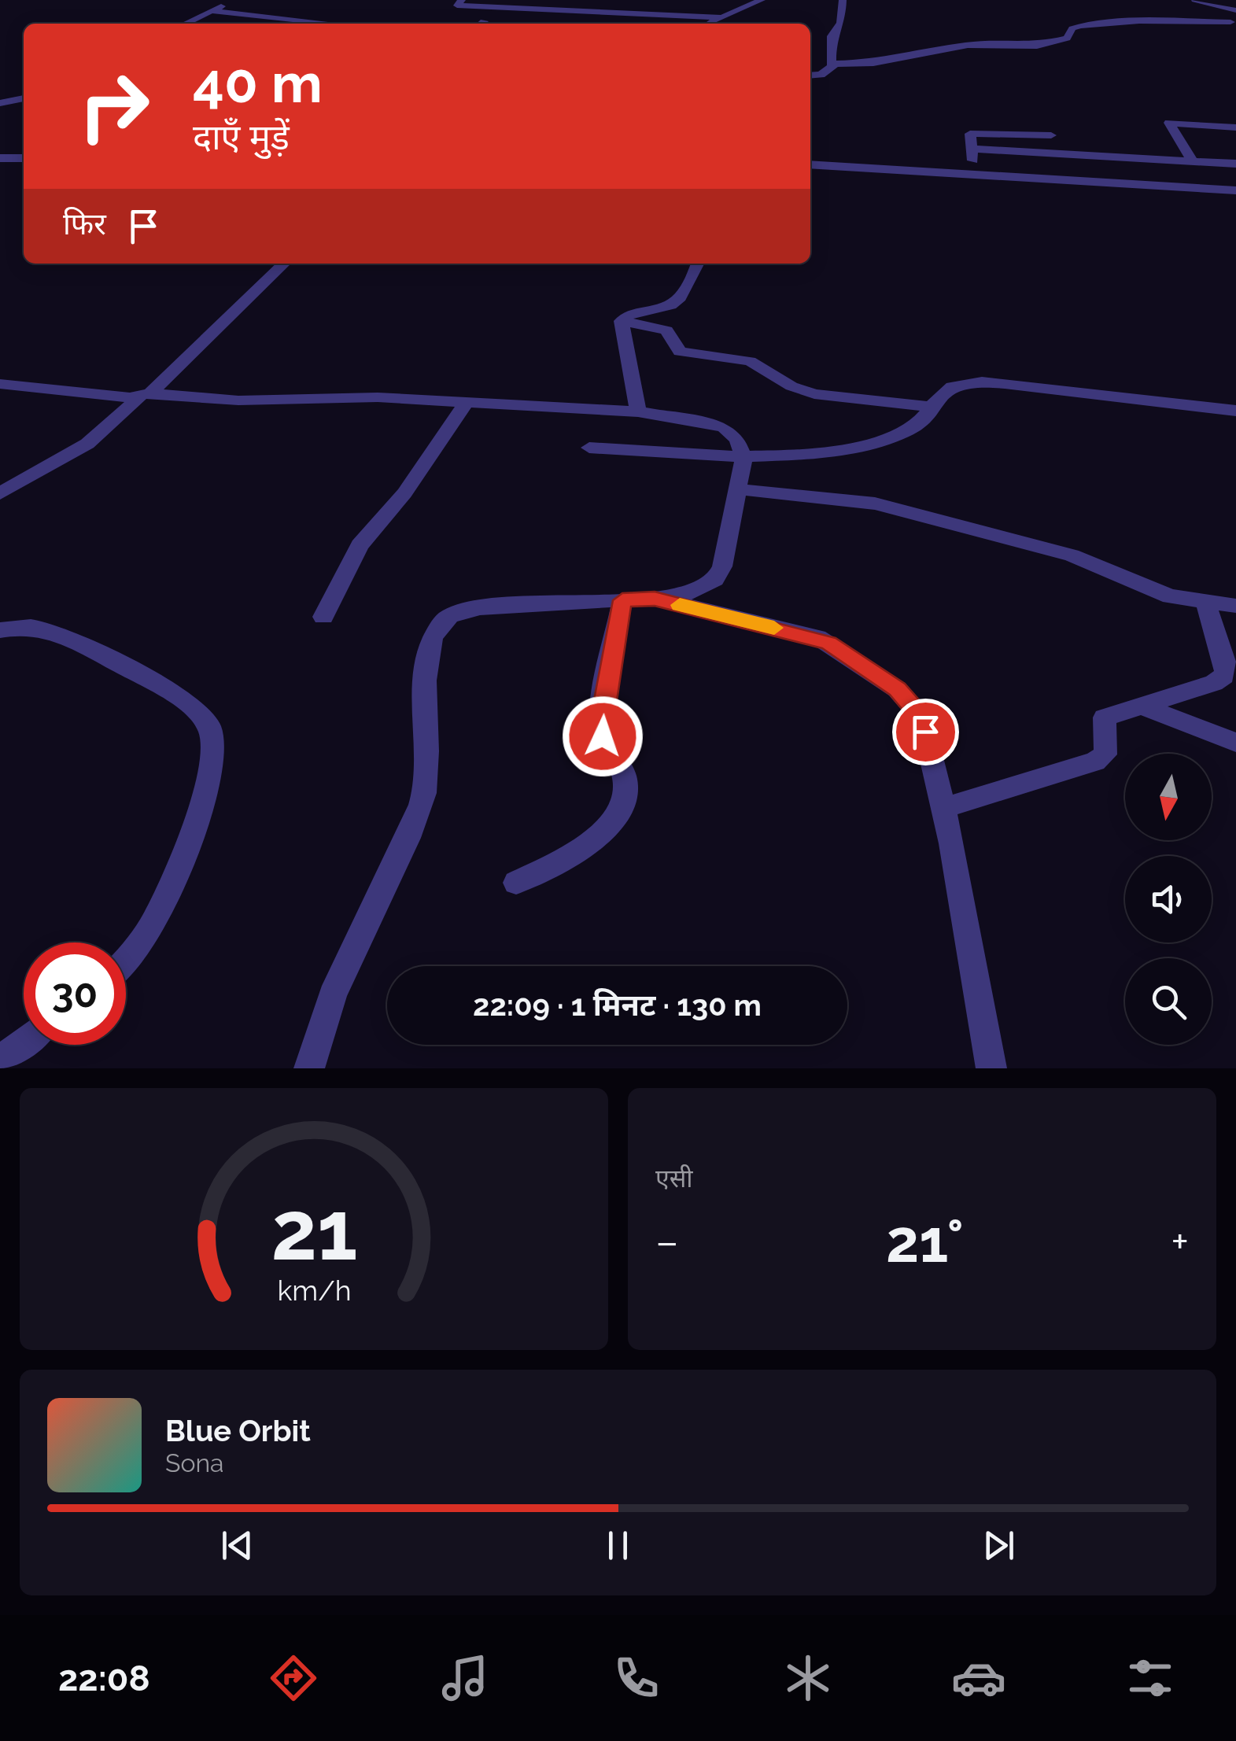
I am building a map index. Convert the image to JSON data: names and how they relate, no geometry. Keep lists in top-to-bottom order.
{
  "north": "bottom",
  "page": {
    "turn": ["40 m", "दाएँ मुड़ें"],
    "then": "फिर",
    "limit": "30",
    "trip": "22:09 · 1 मिनट · 130 m",
    "tile": "एसी",
    "heat": ["−", "21°", "+"],
    "song": ["Blue Orbit", "Sona"],
    "tabs": "22:08",
    "gauge": ["21", "km/h"]
  }
}
